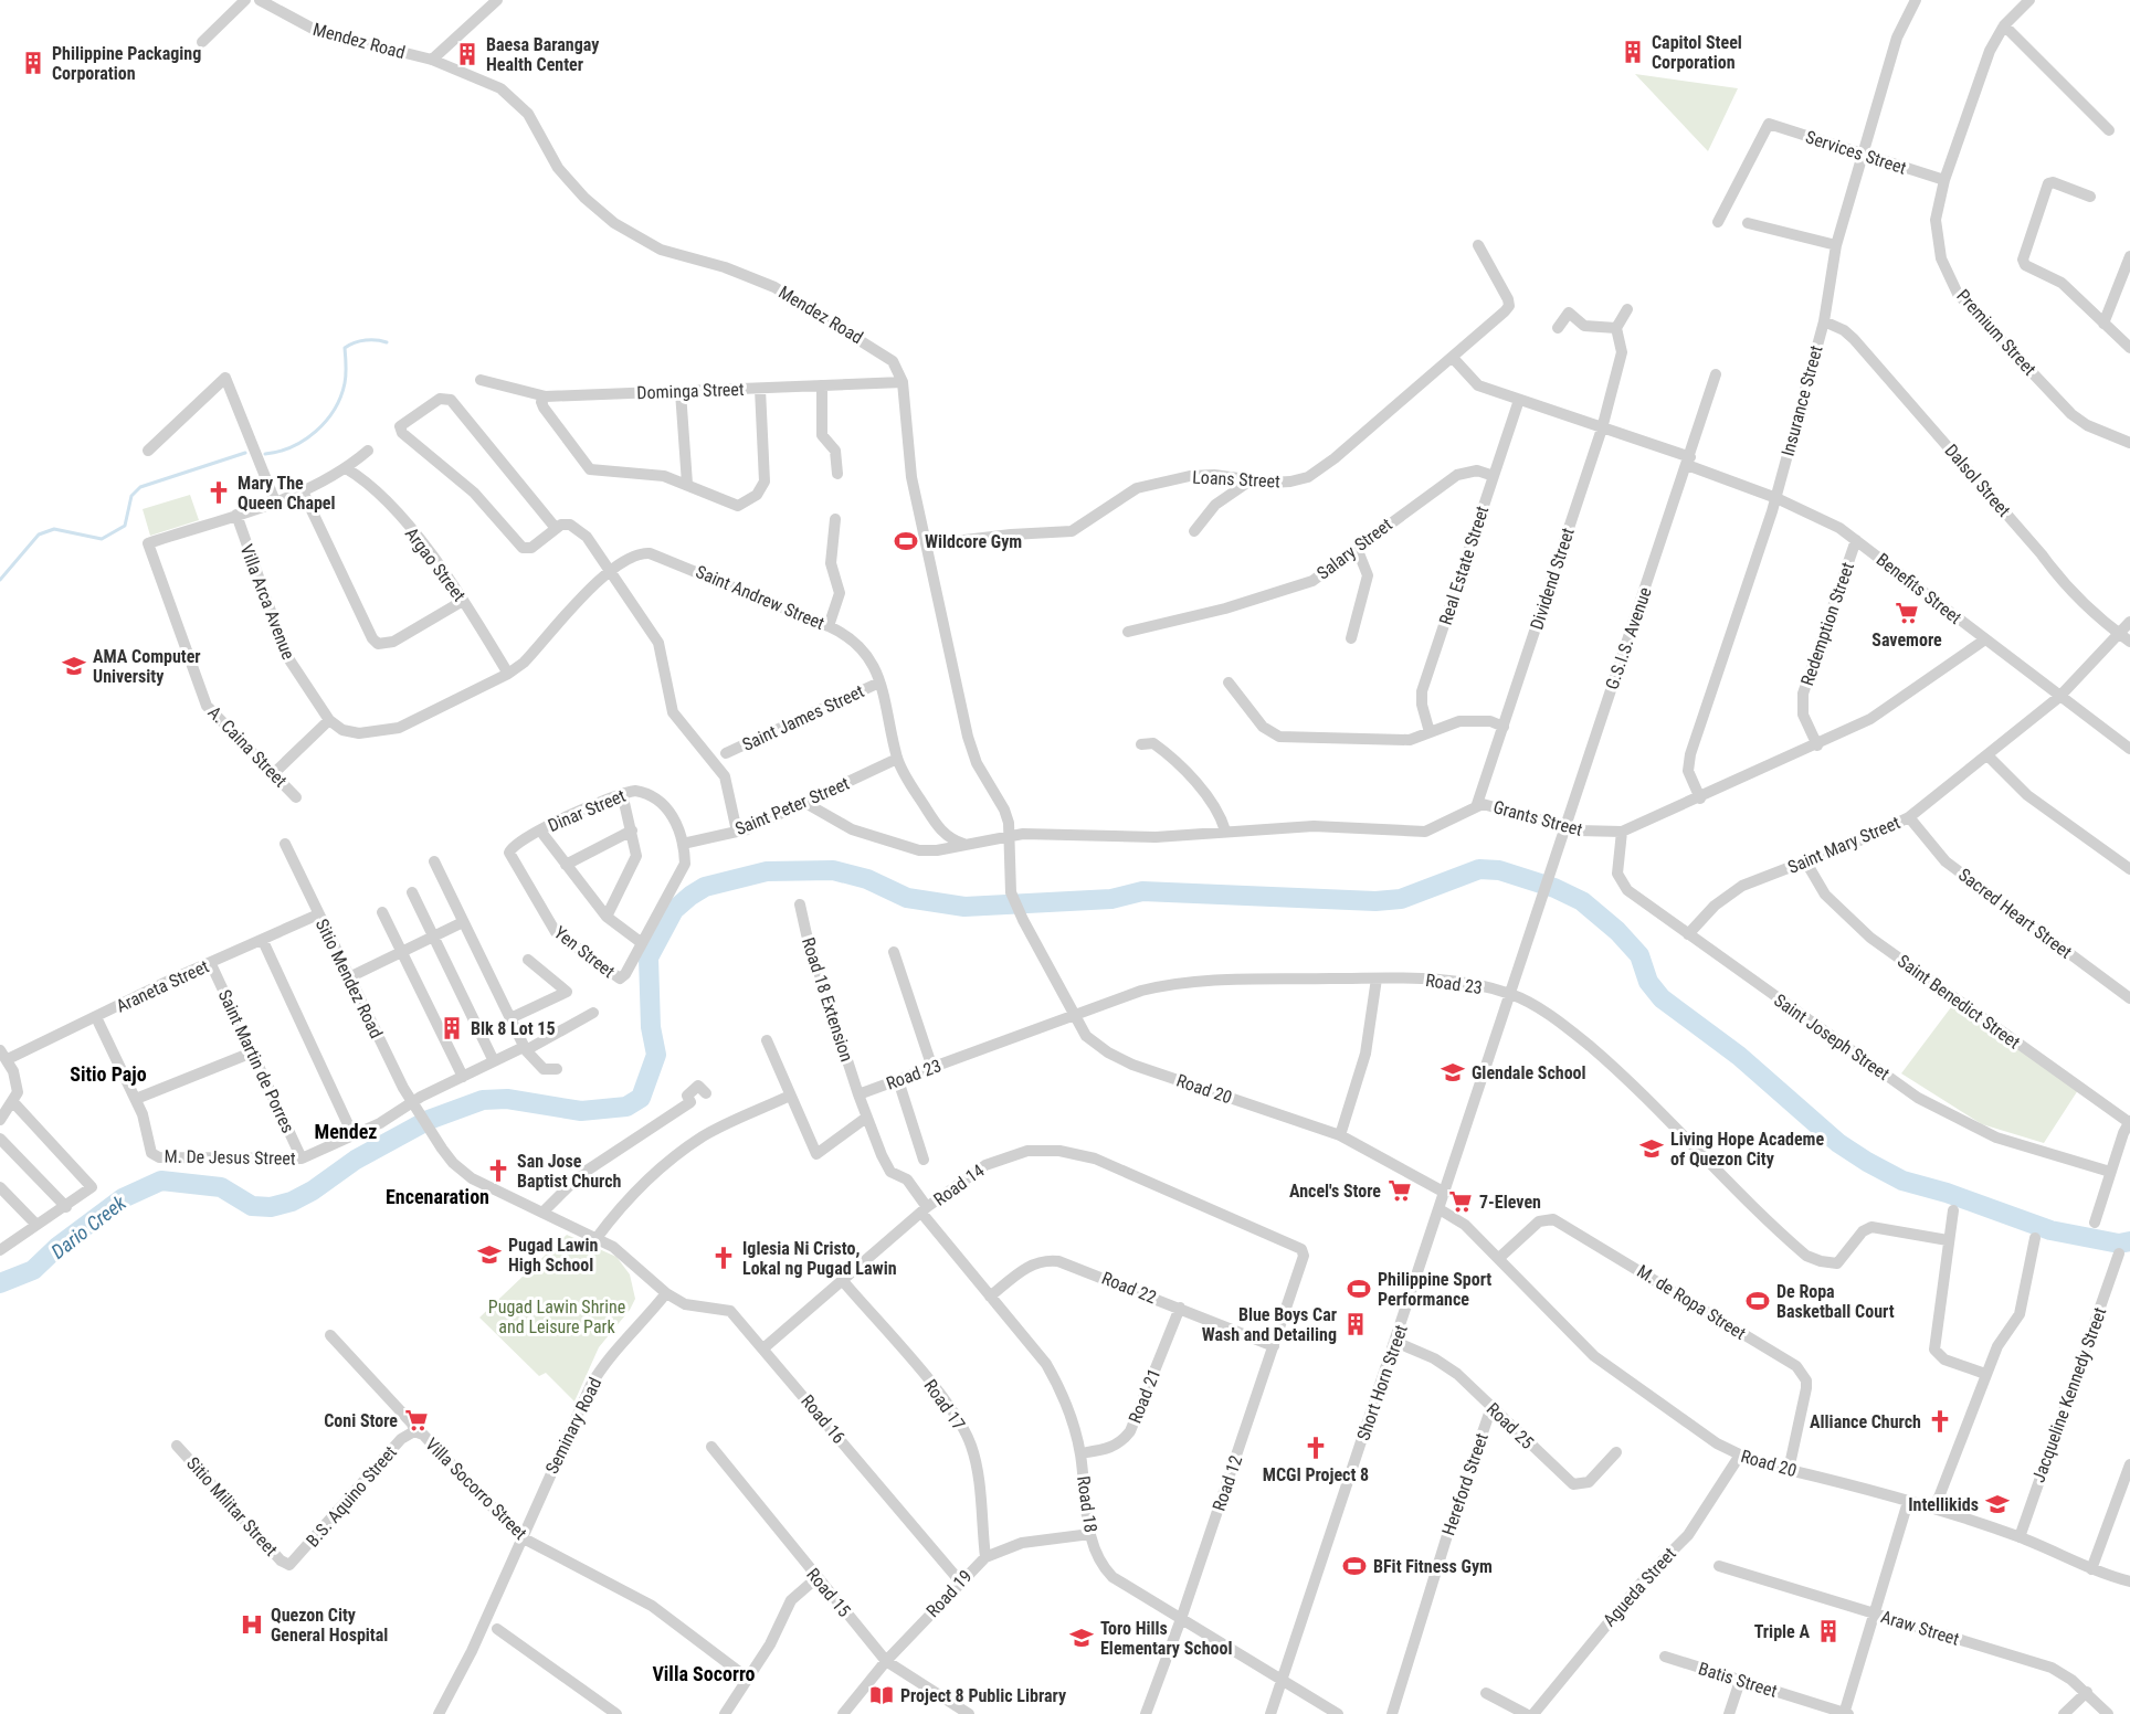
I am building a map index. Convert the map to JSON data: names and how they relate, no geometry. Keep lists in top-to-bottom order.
{
  "streets": {
    "street": [
      "Mendez Road",
      "Services Street",
      "Premium Street",
      "Dominga Street",
      "Insurance Street",
      "Loans Street",
      "Dalsol Street",
      "Salary Street",
      "Argao Street",
      "Real Estate Street",
      "Dividend Street",
      "Benefits Street",
      "Saint Andrew Street",
      "Villa Arca Avenue",
      "Redemption Street",
      "G.S.I.S. Avenue",
      "Saint James Street",
      "A. Caina Street",
      "Saint Peter Street",
      "Dinar Street",
      "Grants Street",
      "Saint Mary Street",
      "Sacred Heart Street",
      "Yen Street",
      "Sitio Mendez Road",
      "Road 23",
      "Araneta Street",
      "Road 18 Extension",
      "Saint Benedict Street",
      "Saint Joseph Street",
      "Saint Martin de Porres",
      "Road 20",
      "M. De Jesus Street",
      "Road 14",
      "Road 22",
      "M. de Ropa Street",
      "Short Horn Street",
      "Jacqueline Kennedy Street",
      "Road 21",
      "Road 17",
      "Road 16",
      "Seminary Road",
      "Road 25",
      "Road 12",
      "Hereford Street",
      "Villa Socorro Street",
      "B.S. Aquino Street",
      "Road 18",
      "Sitio Militar Street",
      "Agueda Street",
      "Road 15",
      "Road 19",
      "Araw Street",
      "Batis Street"
    ]
  },
  "crossings": [
    ["Mendez Road", "Dominga Street"],
    ["Mendez Road", "Loans Street"],
    ["Mendez Road", "Grants Street"],
    ["Mendez Road", "Road 20"],
    ["Services Street", "Premium Street"],
    ["Services Street", "Insurance Street"],
    ["Insurance Street", "Dalsol Street"],
    ["Insurance Street", "Benefits Street"],
    ["Insurance Street", "Grants Street"],
    ["Loans Street", "Benefits Street"],
    ["Dalsol Street", "Saint Mary Street"],
    ["Salary Street", "Real Estate Street"],
    ["Argao Street", "Saint Andrew Street"],
    ["Real Estate Street", "Benefits Street"],
    ["Dividend Street", "Benefits Street"],
    ["Dividend Street", "Grants Street"],
    ["Benefits Street", "Redemption Street"],
    ["Benefits Street", "G.S.I.S. Avenue"],
    ["Benefits Street", "Grants Street"],
    ["Benefits Street", "Saint Mary Street"],
    ["Saint Andrew Street", "Saint James Street"],
    ["Saint Andrew Street", "Saint Peter Street"],
    ["Saint Andrew Street", "Grants Street"],
    ["Villa Arca Avenue", "A. Caina Street"],
    ["Redemption Street", "Grants Street"],
    ["G.S.I.S. Avenue", "Grants Street"],
    ["G.S.I.S. Avenue", "Short Horn Street"],
    ["Saint Peter Street", "Dinar Street"],
    ["Dinar Street", "Yen Street"],
    ["Grants Street", "Saint Joseph Street"],
    ["Saint Mary Street", "Sacred Heart Street"],
    ["Saint Mary Street", "Saint Benedict Street"],
    ["Saint Mary Street", "Saint Joseph Street"],
    ["Sitio Mendez Road", "Araneta Street"],
    ["Sitio Mendez Road", "M. De Jesus Street"],
    ["Road 23", "Road 18 Extension"],
    ["Road 23", "Road 20"],
    ["Road 23", "Short Horn Street"],
    ["Road 23", "Road 18"],
    ["Araneta Street", "Saint Martin de Porres"],
    ["Road 18 Extension", "Road 18"],
    ["Saint Martin de Porres", "M. De Jesus Street"],
    ["Road 20", "M. de Ropa Street"],
    ["Road 20", "Short Horn Street"],
    ["Road 20", "Jacqueline Kennedy Street"],
    ["Road 20", "Agueda Street"],
    ["Road 14", "Road 17"],
    ["Road 14", "Road 16"],
    ["Road 14", "Road 12"],
    ["Road 14", "Road 18"],
    ["Road 22", "Road 21"],
    ["Road 22", "Road 12"],
    ["Road 22", "Road 18"],
    ["Short Horn Street", "Road 25"],
    ["Short Horn Street", "Road 18"],
    ["Road 21", "Road 18"],
    ["Road 17", "Road 19"],
    ["Road 16", "Seminary Road"],
    ["Road 16", "Road 19"],
    ["Seminary Road", "Villa Socorro Street"],
    ["Road 25", "Hereford Street"],
    ["Road 12", "Road 18"],
    ["Villa Socorro Street", "B.S. Aquino Street"],
    ["B.S. Aquino Street", "Sitio Militar Street"],
    ["Road 18", "Road 19"],
    ["Road 15", "Road 19"]
  ],
  "districts": [
    "Sitio Pajo",
    "Mendez",
    "Encenaration",
    "Villa Socorro"
  ],
  "water": ["Dario Creek"],
  "parks": ["Pugad Lawin Shrine and Leisure Park"],
  "places": {
    "building": [
      "Capitol Steel Corporation",
      "Baesa Barangay Health Center",
      "Philippine Packaging Corporation",
      "Blk 8 Lot 15",
      "Blue Boys Car Wash and Detailing",
      "Triple A"
    ],
    "church": [
      "Mary The Queen Chapel",
      "San Jose Baptist Church",
      "Iglesia Ni Cristo, Lokal ng Pugad Lawin",
      "Alliance Church",
      "MCGI Project 8"
    ],
    "sports": [
      "Wildcore Gym",
      "Philippine Sport Performance",
      "De Ropa Basketball Court",
      "BFit Fitness Gym"
    ],
    "supermarket": [
      "Savemore",
      "Ancel's Store",
      "7-Eleven",
      "Coni Store"
    ],
    "school or university": [
      "AMA Computer University",
      "Glendale School",
      "Living Hope Academe of Quezon City",
      "Pugad Lawin High School",
      "Intellikids",
      "Toro Hills Elementary School"
    ],
    "hospital": ["Quezon City General Hospital"],
    "library": ["Project 8 Public Library"]
  }
}
